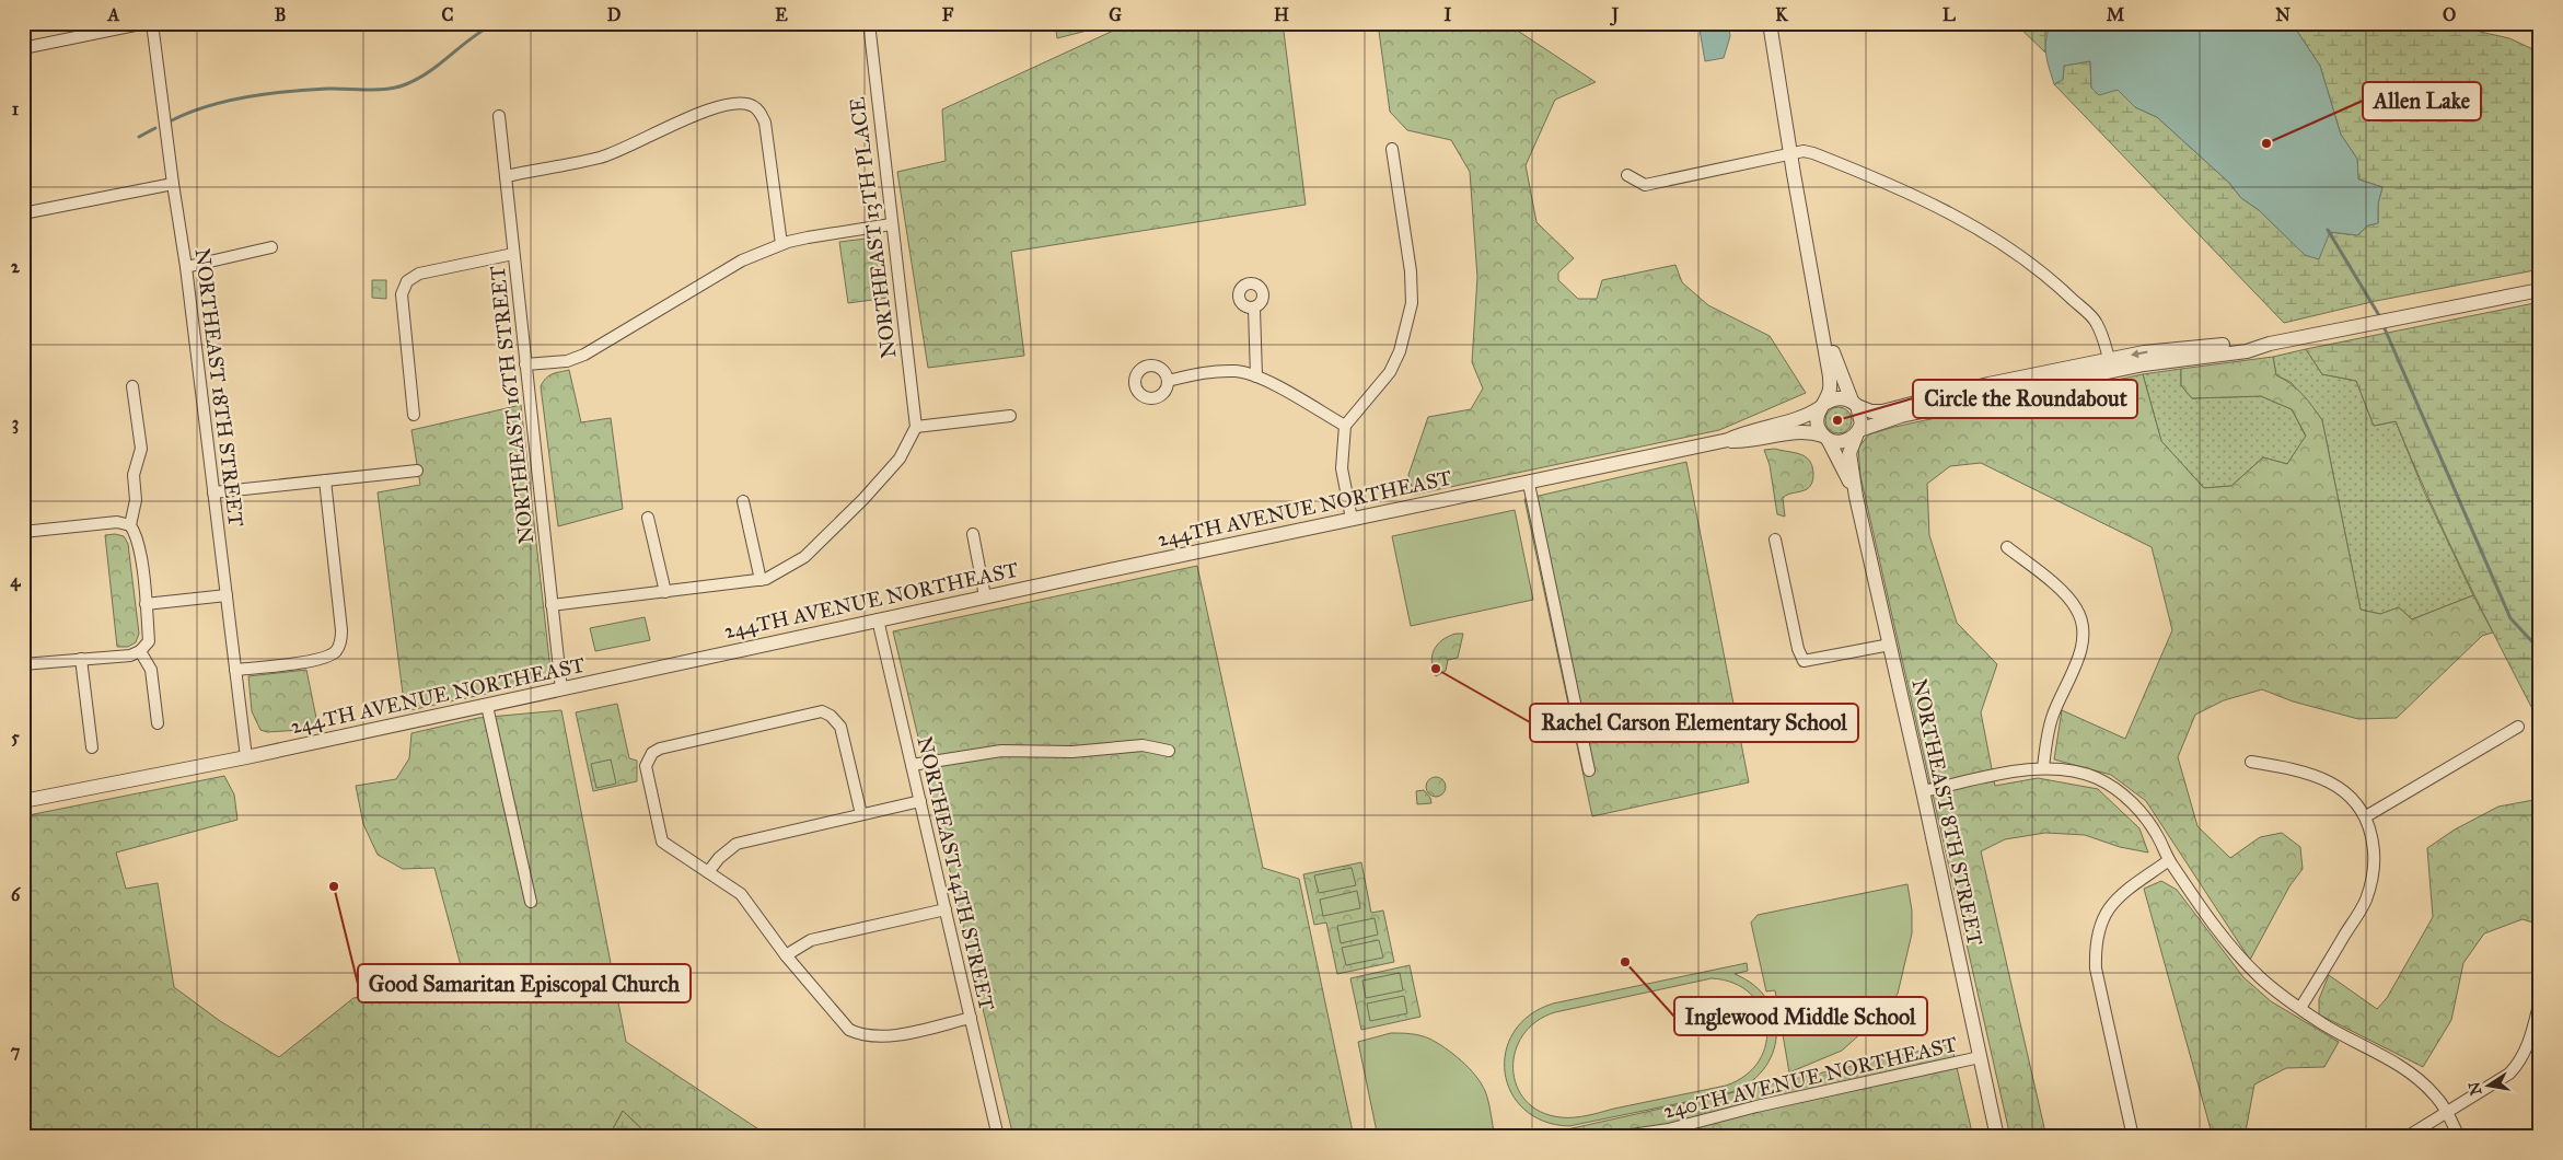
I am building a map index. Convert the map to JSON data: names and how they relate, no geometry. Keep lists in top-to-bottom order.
{
  "streets": {
    "street": [
      "NORTHEAST 13TH PLACE",
      "NORTHEAST 18TH STREET",
      "NORTHEAST 16TH STREET",
      "244TH AVENUE NORTHEAST",
      "NORTHEAST 8TH STREET",
      "NORTHEAST 14TH STREET",
      "240TH AVENUE NORTHEAST"
    ]
  },
  "crossings": [
    ["NORTHEAST 13TH PLACE", "244TH AVENUE NORTHEAST"],
    ["NORTHEAST 18TH STREET", "244TH AVENUE NORTHEAST"],
    ["NORTHEAST 16TH STREET", "244TH AVENUE NORTHEAST"],
    ["244TH AVENUE NORTHEAST", "NORTHEAST 8TH STREET"],
    ["244TH AVENUE NORTHEAST", "NORTHEAST 14TH STREET"],
    ["NORTHEAST 8TH STREET", "240TH AVENUE NORTHEAST"]
  ],
  "places": [
    "Allen Lake",
    "Circle the Roundabout",
    "Rachel Carson Elementary School",
    "Good Samaritan Episcopal Church",
    "Inglewood Middle School"
  ],
  "north": "left",
  "grid": {
    "columns": [
      "A",
      "B",
      "C",
      "D",
      "E",
      "F",
      "G",
      "H",
      "I",
      "J",
      "K",
      "L",
      "M",
      "N",
      "O"
    ],
    "rows": [
      "1",
      "2",
      "3",
      "4",
      "5",
      "6",
      "7"
    ]
  }
}
